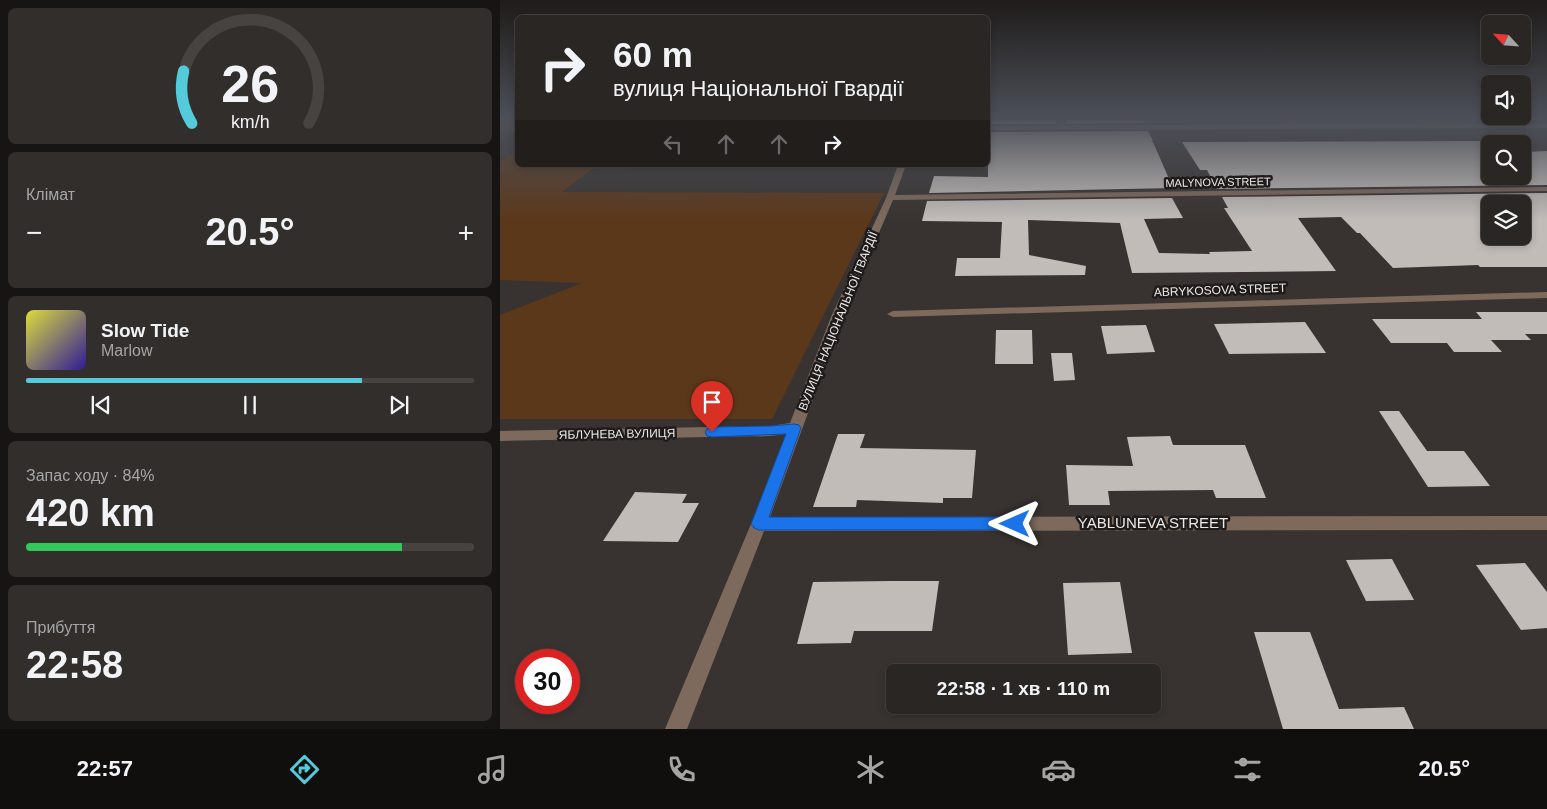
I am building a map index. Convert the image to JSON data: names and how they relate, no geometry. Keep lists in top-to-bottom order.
{
  "streets": {
    "street": [
      "MALYNOVA STREET",
      "ABRYKOSOVA STREET",
      "ВУЛИЦЯ НАЦІОНАЛЬНОЇ ГВАРДІЇ",
      "ЯБЛУНЕВА ВУЛИЦЯ",
      "YABLUNEVA STREET"
    ]
  },
  "crossings": [
    ["MALYNOVA STREET", "ВУЛИЦЯ НАЦІОНАЛЬНОЇ ГВАРДІЇ"],
    ["ВУЛИЦЯ НАЦІОНАЛЬНОЇ ГВАРДІЇ", "ЯБЛУНЕВА ВУЛИЦЯ"],
    ["ВУЛИЦЯ НАЦІОНАЛЬНОЇ ГВАРДІЇ", "YABLUNEVA STREET"]
  ],
  "north": "top left",
  "page": {
    "turn": ["60 m", "вулиця Національної Гвардії"],
    "tile": [
      "Клімат",
      ["Запас ходу · 84%", "420 km"],
      ["Прибуття", "22:58"]
    ],
    "heat": ["−", "20.5°", "+"],
    "song": ["Slow Tide", "Marlow"],
    "limit": "30",
    "trip": "22:58 · 1 хв · 110 m",
    "tabs": ["22:57", "20.5°"],
    "gauge": ["26", "km/h"]
  }
}
